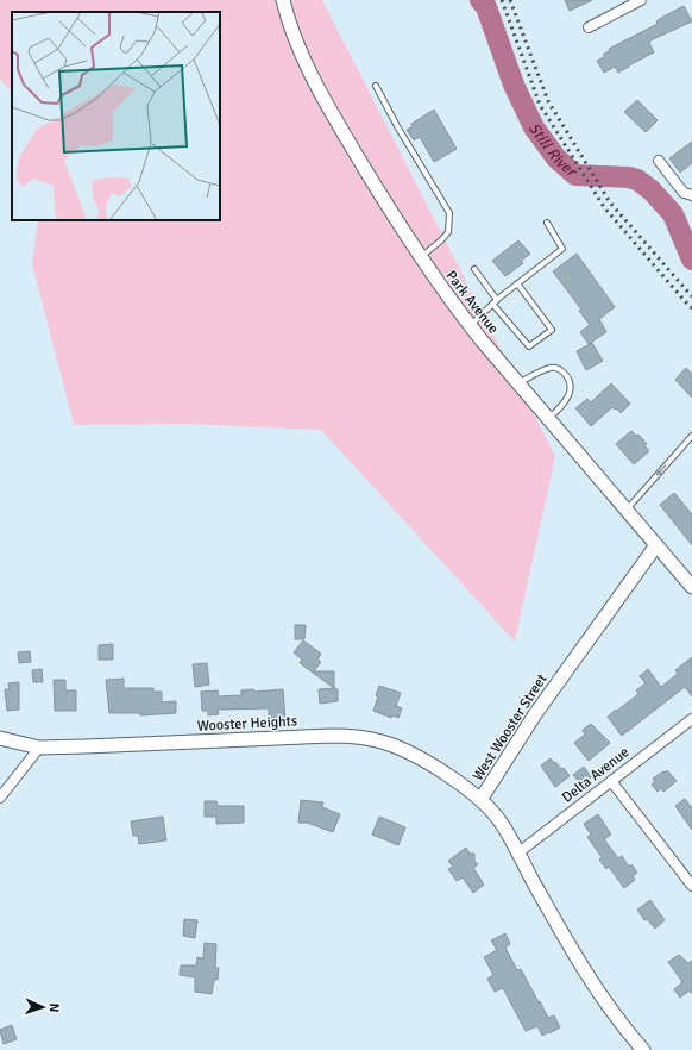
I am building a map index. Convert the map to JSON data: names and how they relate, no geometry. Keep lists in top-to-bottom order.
{
  "streets": {
    "main road": ["Park Avenue", "Wooster Heights", "West Wooster Street"],
    "street": ["Delta Avenue"]
  },
  "crossings": [
    ["Park Avenue", "West Wooster Street"],
    ["Wooster Heights", "West Wooster Street"],
    ["West Wooster Street", "Delta Avenue"]
  ],
  "water": ["Still River"],
  "north": "right"
}
